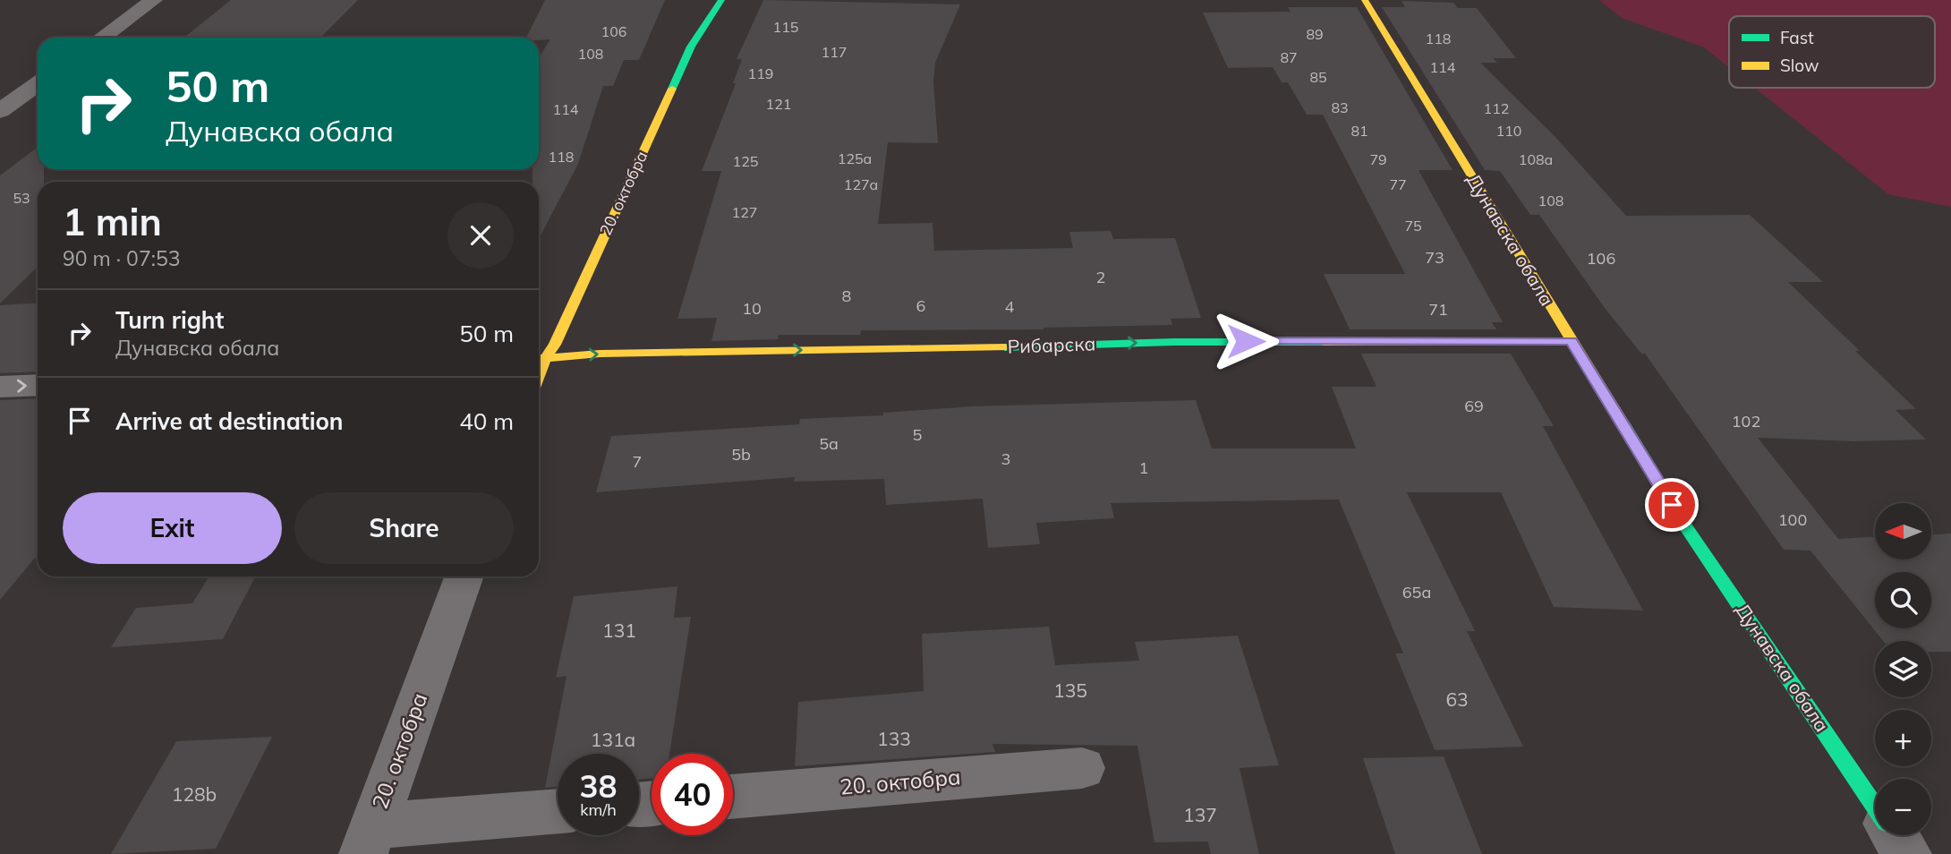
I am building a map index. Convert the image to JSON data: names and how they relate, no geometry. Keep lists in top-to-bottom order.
{
  "streets": {
    "street": ["20. октобра", "Дунавска обала", "Рибарска"]
  },
  "crossings": [
    ["20. октобра", "Рибарска"],
    ["Дунавска обала", "Рибарска"]
  ],
  "one_way": ["Рибарска"],
  "house_numbers": [
    "115",
    "106",
    "89",
    "118",
    "117",
    "108",
    "87",
    "114",
    "119",
    "85",
    "121",
    "83",
    "112",
    "114",
    "81",
    "110",
    "118",
    "125a",
    "79",
    "108a",
    "125",
    "127a",
    "77",
    "53",
    "108",
    "127",
    "75",
    "73",
    "106",
    "2",
    "8",
    "6",
    "4",
    "10",
    "71",
    "69",
    "102",
    "5",
    "5a",
    "5b",
    "3",
    "7",
    "1",
    "100",
    "65a",
    "131",
    "135",
    "63",
    "133",
    "131a",
    "128b",
    "137"
  ],
  "legend": ["Fast", "Slow"],
  "north": "left",
  "page": {
    "turn": ["50 m", "Дунавска обала"],
    "heading": ["1 min", "90 m · 07:53"],
    "list": [
      {
        "name": "Turn right",
        "note": "Дунавска обала",
        "value": "50 m"
      },
      {
        "name": "Arrive at destination",
        "value": "40 m"
      }
    ],
    "buttons": ["Exit", "Share"],
    "map_buttons": ["+", "−"],
    "speed": "38 km/h",
    "limit": "40"
  }
}
